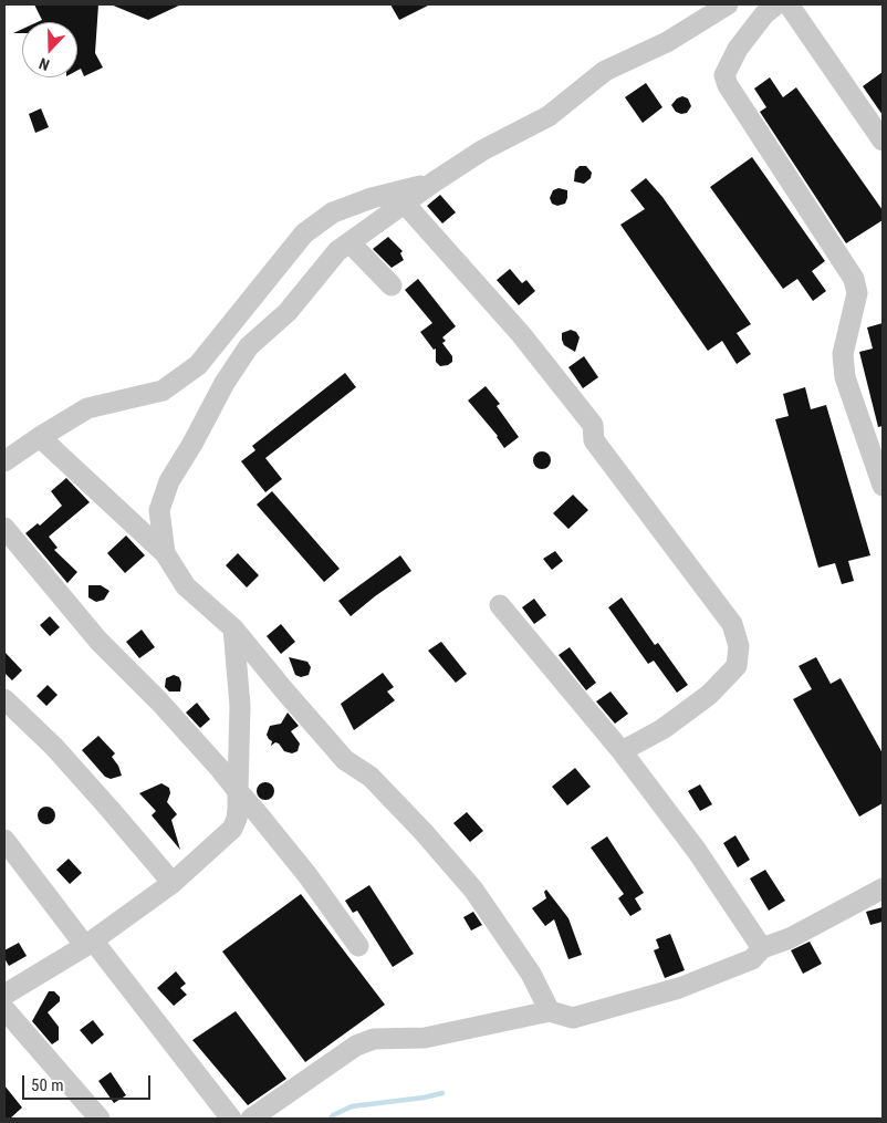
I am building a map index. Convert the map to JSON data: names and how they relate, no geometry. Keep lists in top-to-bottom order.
{
  "scale_bar": "50 m",
  "north": "bottom"
}
